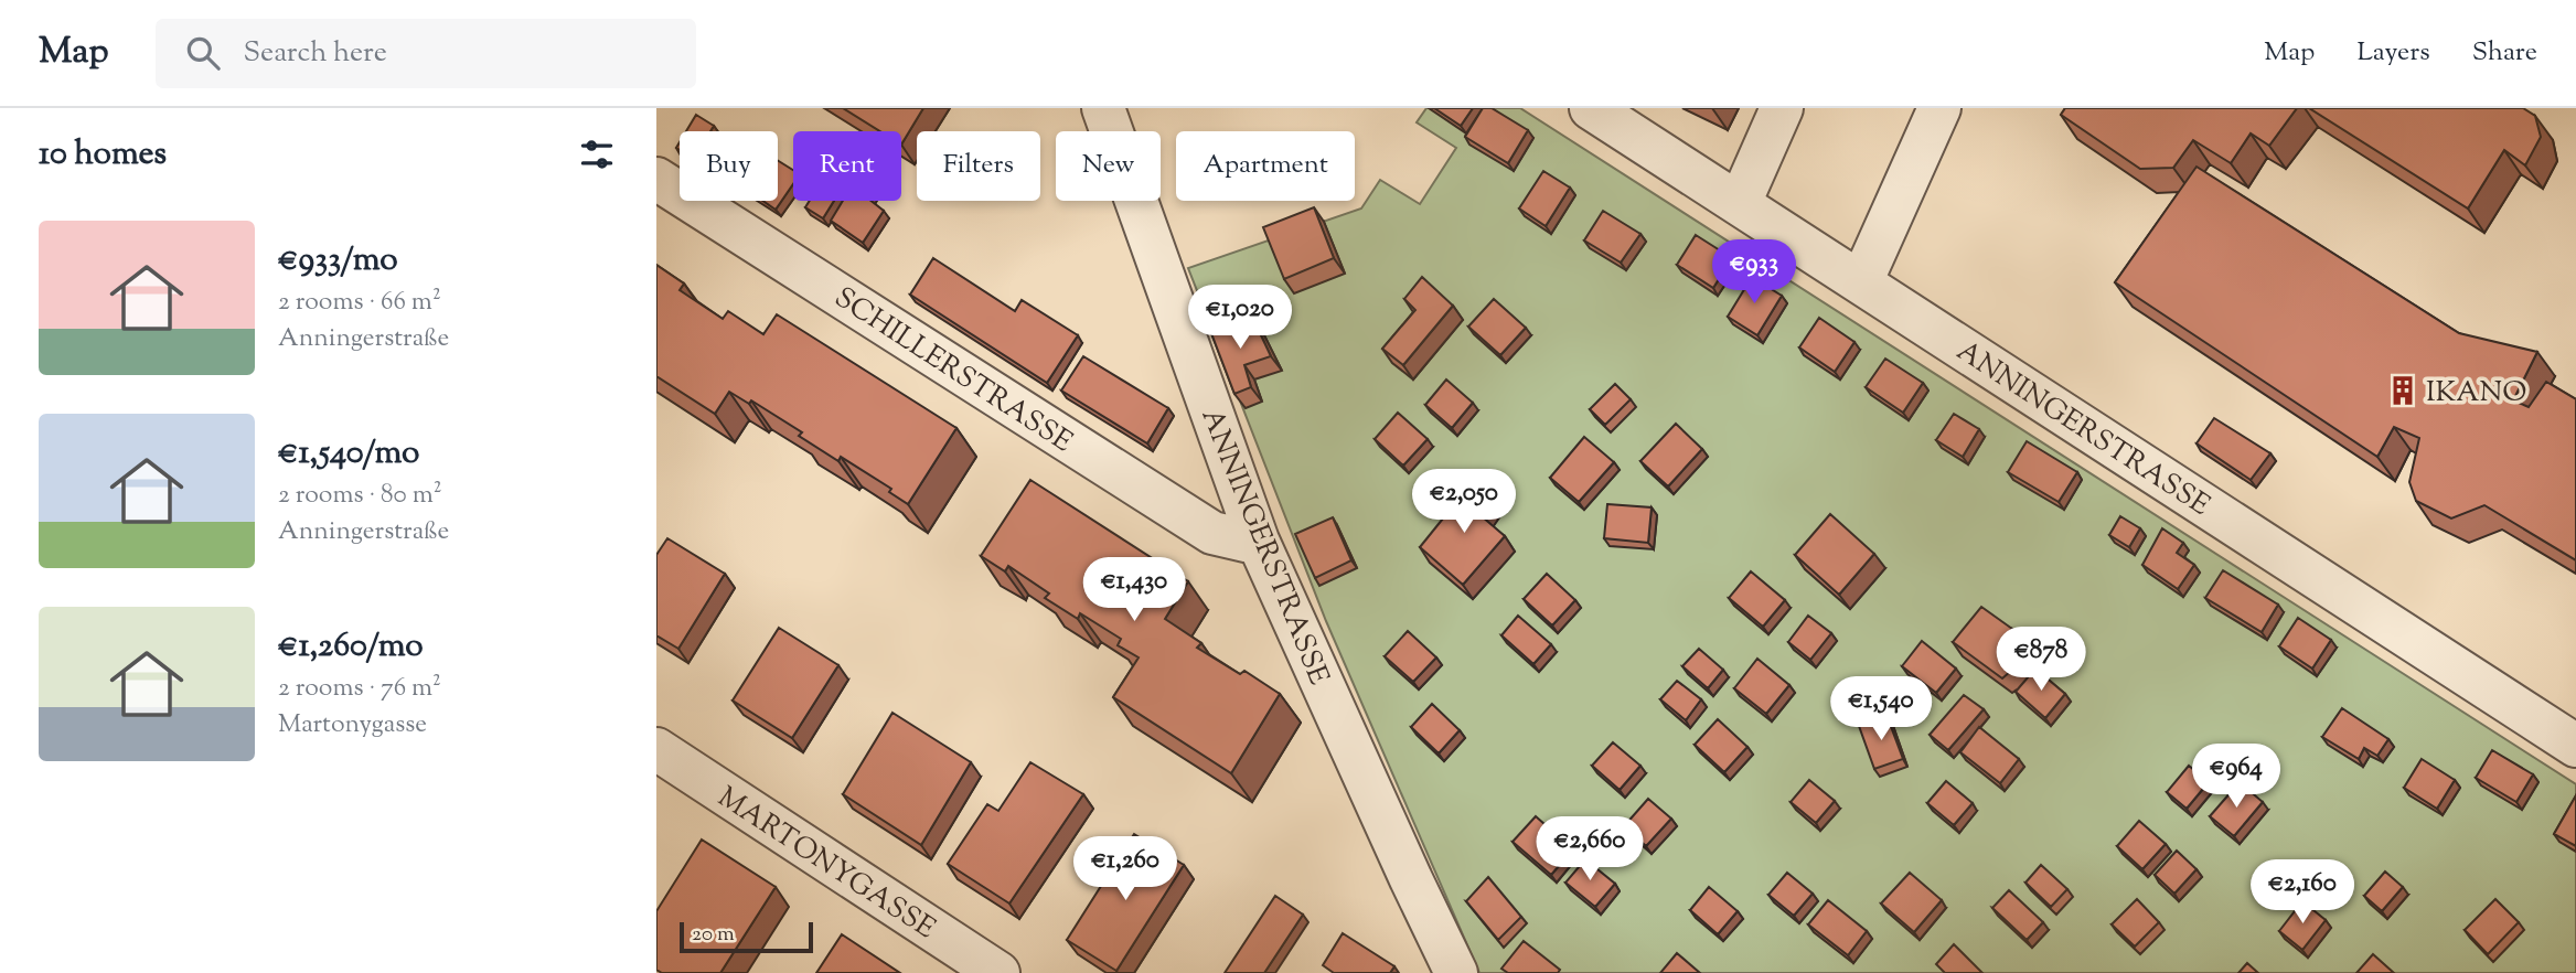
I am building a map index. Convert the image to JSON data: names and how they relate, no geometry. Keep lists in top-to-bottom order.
{
  "streets": {
    "street": ["SCHILLERSTRASSE", "ANNINGERSTRASSE", "MARTONYGASSE"]
  },
  "crossings": [
    ["SCHILLERSTRASSE", "ANNINGERSTRASSE"]
  ],
  "places": {
    "building": ["IKANO"]
  },
  "scale_bar": "20 m",
  "page": {
    "header": "Map",
    "search": "Search here",
    "nav": ["Map", "Layers", "Share"],
    "heading": "10 homes",
    "chip": [
      "Buy",
      "Rent",
      "Filters",
      "New",
      "Apartment"
    ],
    "list": [
      {
        "name": "€933/mo",
        "note": "2 rooms · 66 m² · Anningerstraße"
      },
      {
        "name": "€1,540/mo",
        "note": "2 rooms · 80 m² · Anningerstraße"
      },
      {
        "name": "€1,260/mo",
        "note": "2 rooms · 76 m² · Martonygasse"
      }
    ],
    "price": [
      "€933",
      "€1,020",
      "€2,050",
      "€1,430",
      "€878",
      "€1,540",
      "€964",
      "€2,660",
      "€1,260",
      "€2,160"
    ],
    "scale": "20 m"
  }
}
